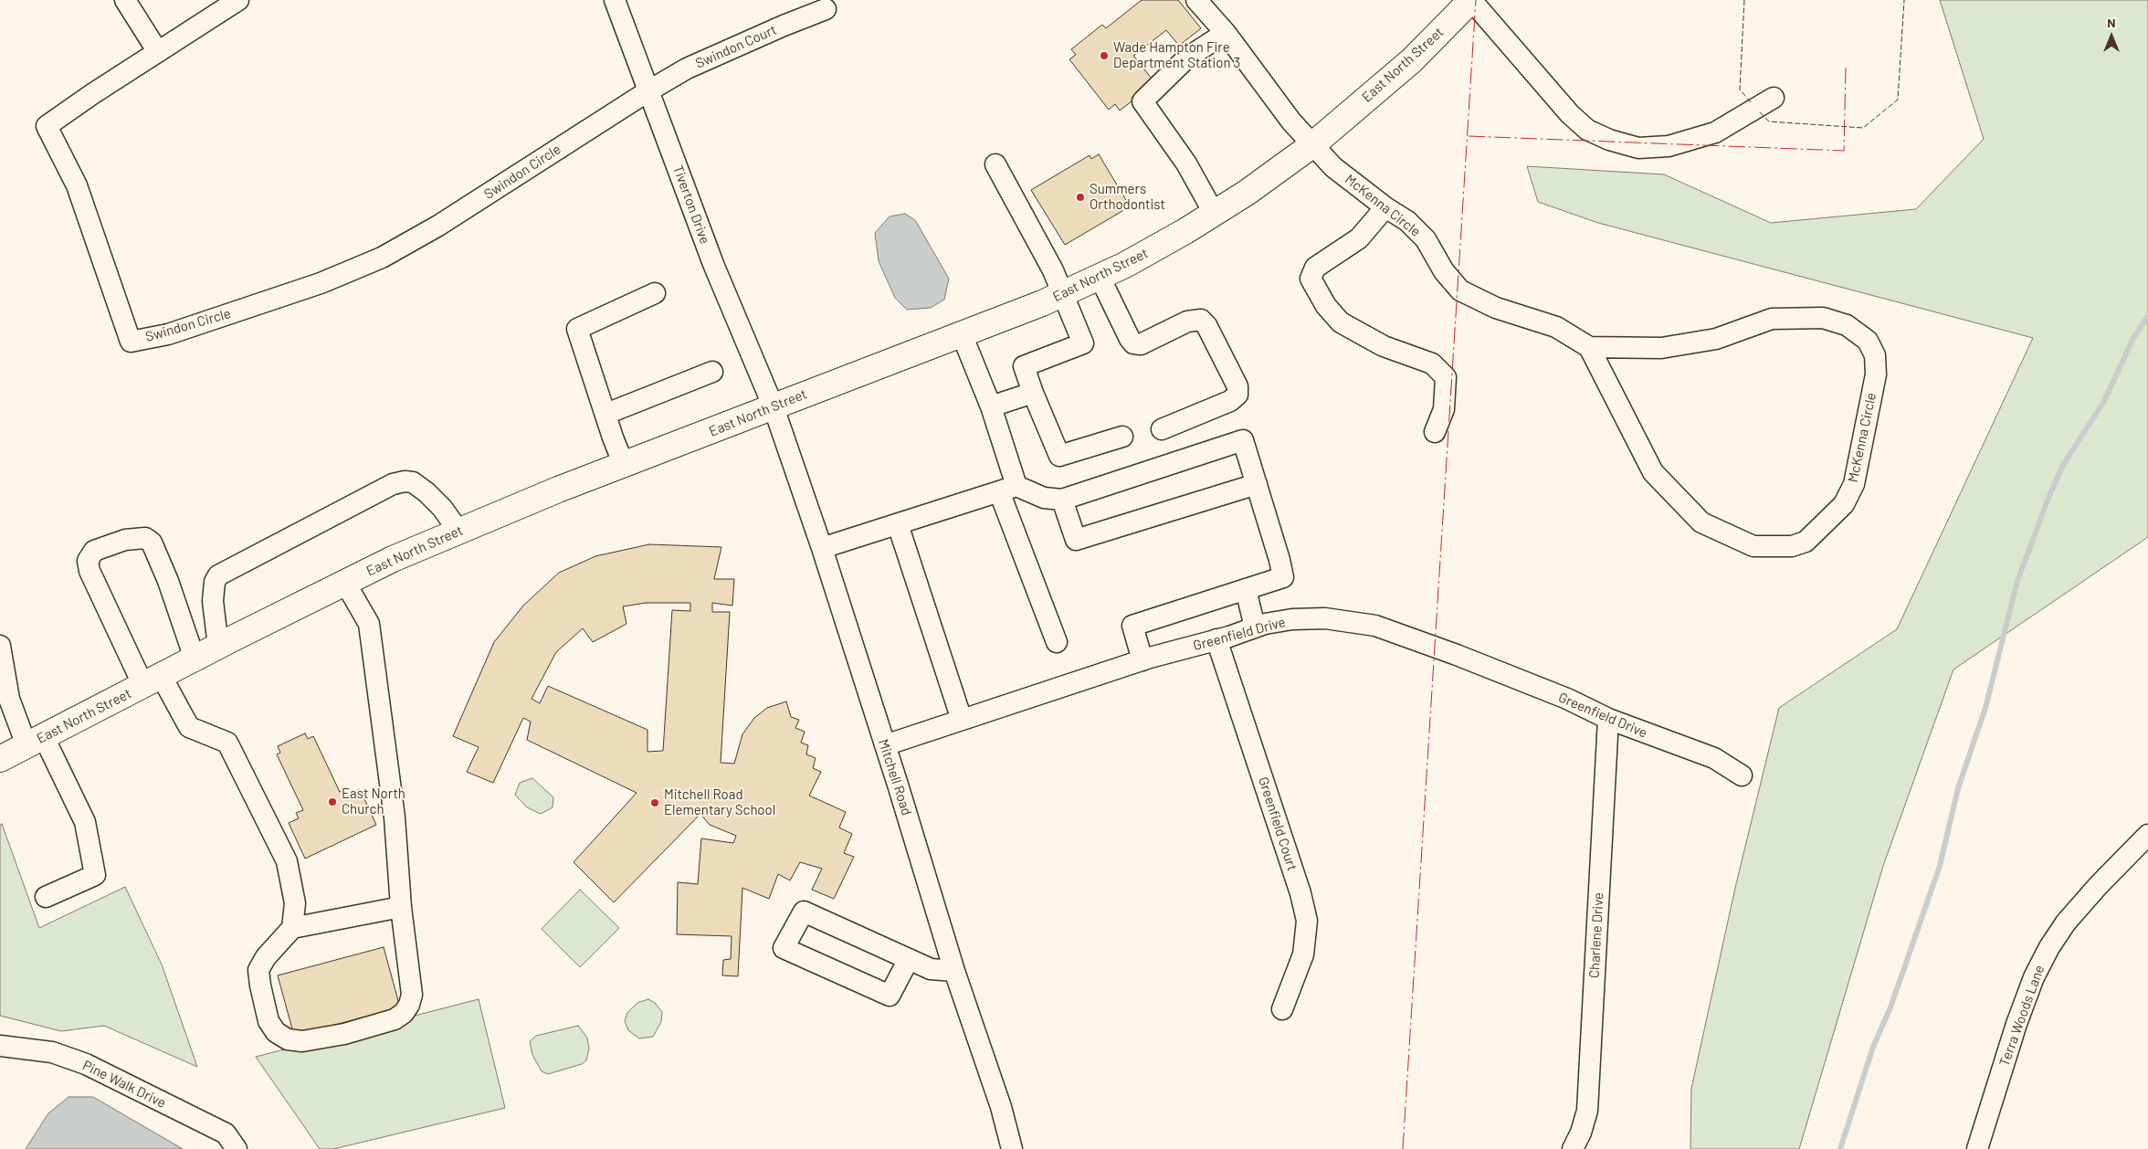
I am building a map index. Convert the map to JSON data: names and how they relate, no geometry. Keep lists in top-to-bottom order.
{
  "streets": {
    "main road": ["East North Street"],
    "street": [
      "Swindon Court",
      "Swindon Circle",
      "Tiverton Drive",
      "McKenna Circle",
      "Greenfield Drive",
      "Mitchell Road",
      "Greenfield Court",
      "Charlene Drive",
      "Terra Woods Lane",
      "Pine Walk Drive"
    ]
  },
  "crossings": [
    ["Swindon Court", "Swindon Circle"],
    ["Swindon Court", "Tiverton Drive"],
    ["East North Street", "Tiverton Drive"],
    ["East North Street", "McKenna Circle"],
    ["East North Street", "Mitchell Road"],
    ["Swindon Circle", "Tiverton Drive"],
    ["Tiverton Drive", "Mitchell Road"],
    ["Greenfield Drive", "Mitchell Road"],
    ["Greenfield Drive", "Greenfield Court"],
    ["Greenfield Drive", "Charlene Drive"]
  ],
  "places": [
    "Wade Hampton Fire Department Station 3",
    "Summers Orthodontist",
    "East North Church",
    "Mitchell Road Elementary School"
  ],
  "north": "top"
}
